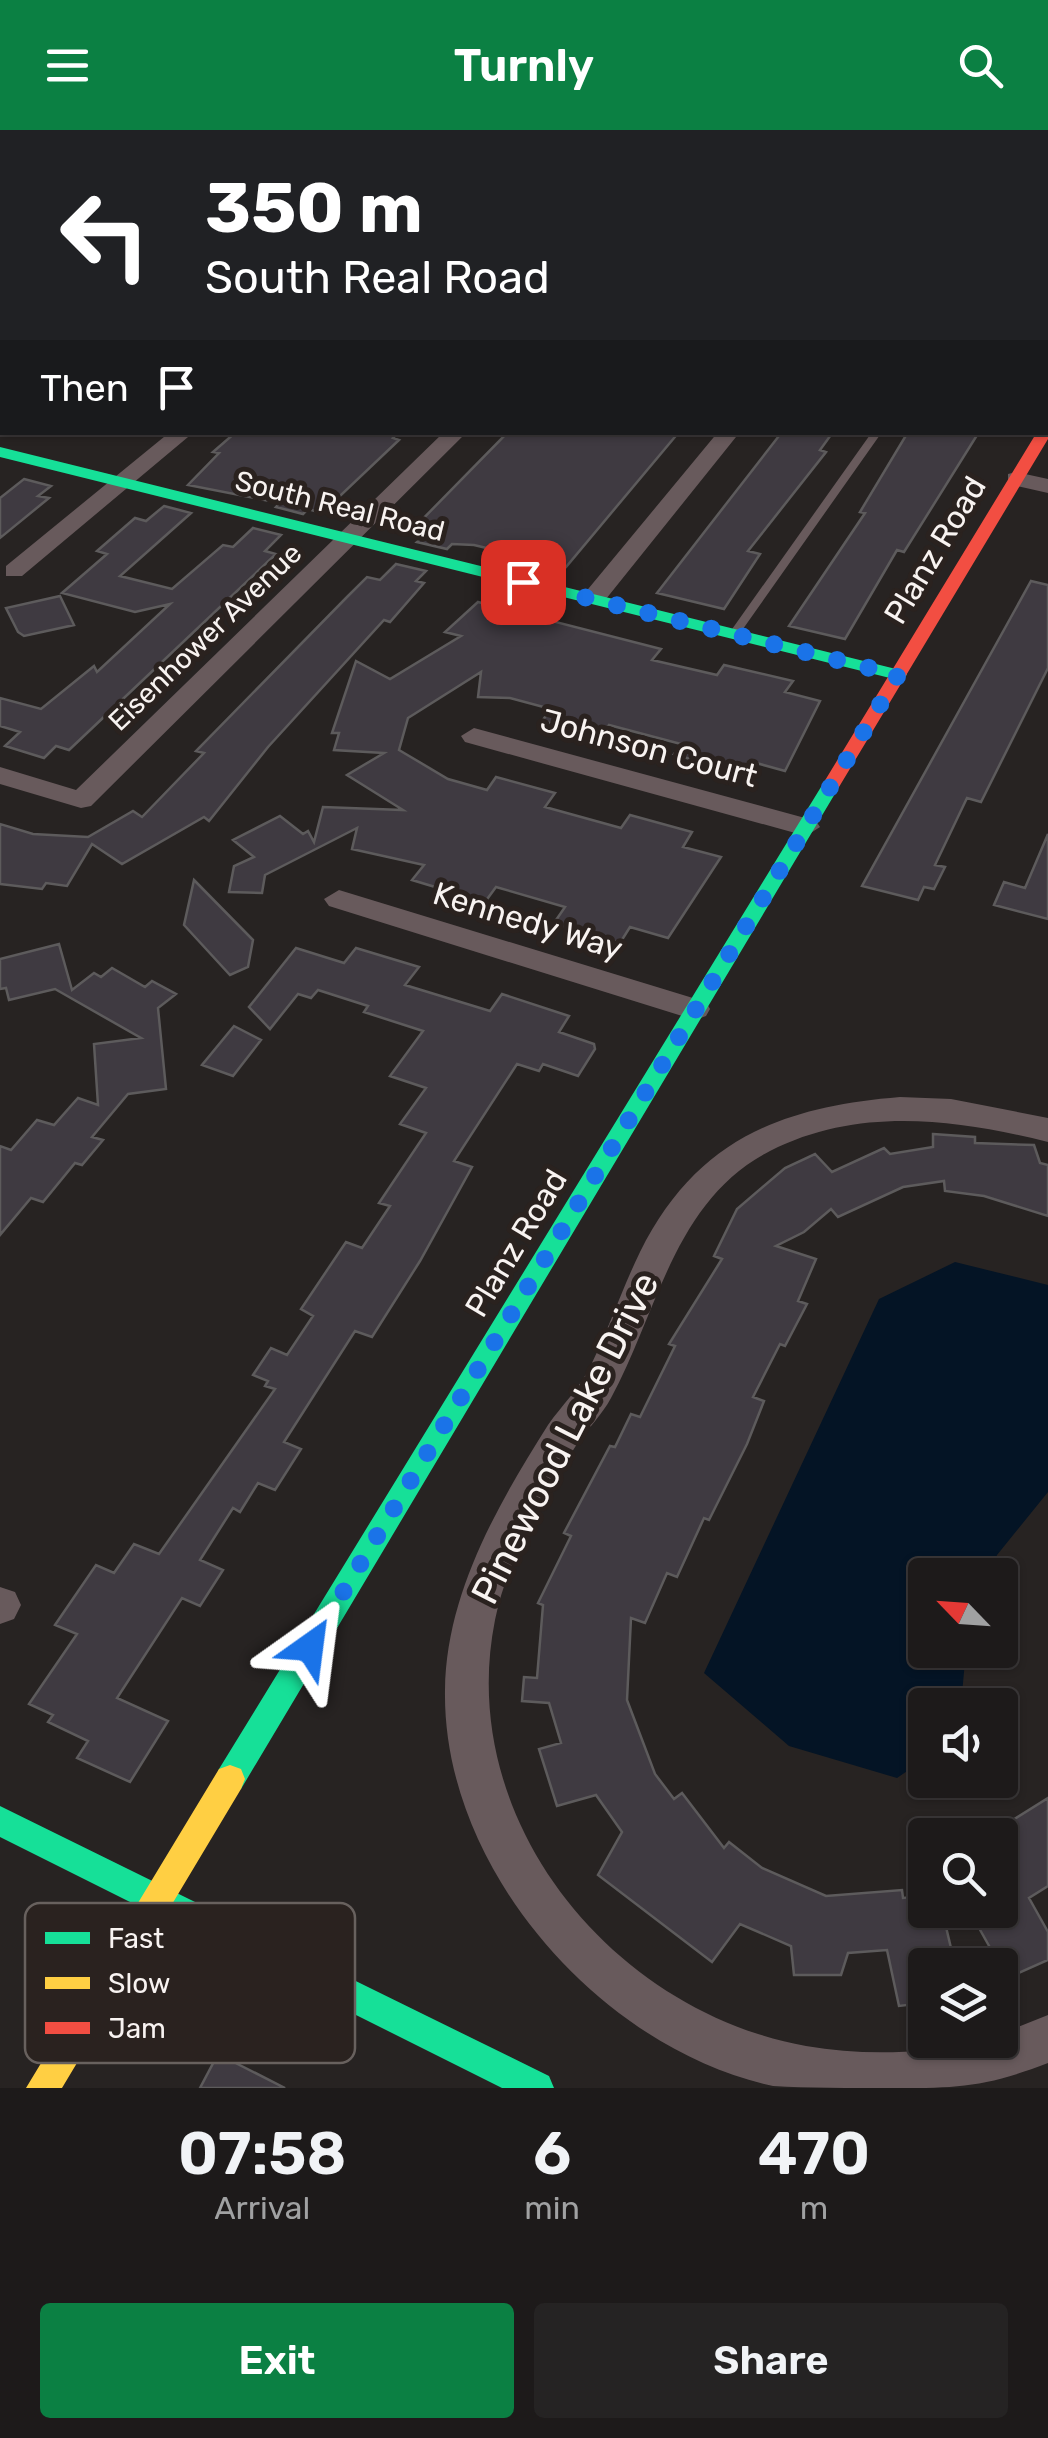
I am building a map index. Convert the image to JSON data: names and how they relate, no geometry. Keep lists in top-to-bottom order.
{
  "streets": {
    "main road": ["South Real Road", "Planz Road"],
    "street": [
      "Eisenhower Avenue",
      "Johnson Court",
      "Kennedy Way",
      "Pinewood Lake Drive"
    ]
  },
  "crossings": [
    ["South Real Road", "Planz Road"],
    ["South Real Road", "Eisenhower Avenue"],
    ["Planz Road", "Johnson Court"],
    ["Planz Road", "Kennedy Way"]
  ],
  "legend": ["Fast", "Slow", "Jam"],
  "north": "top left",
  "page": {
    "header": "Turnly",
    "turn": ["350 m", "South Real Road"],
    "then": "Then",
    "eta": [
      "07:58",
      "Arrival",
      "6",
      "min",
      "470",
      "m"
    ],
    "buttons": ["Exit", "Share"]
  }
}
